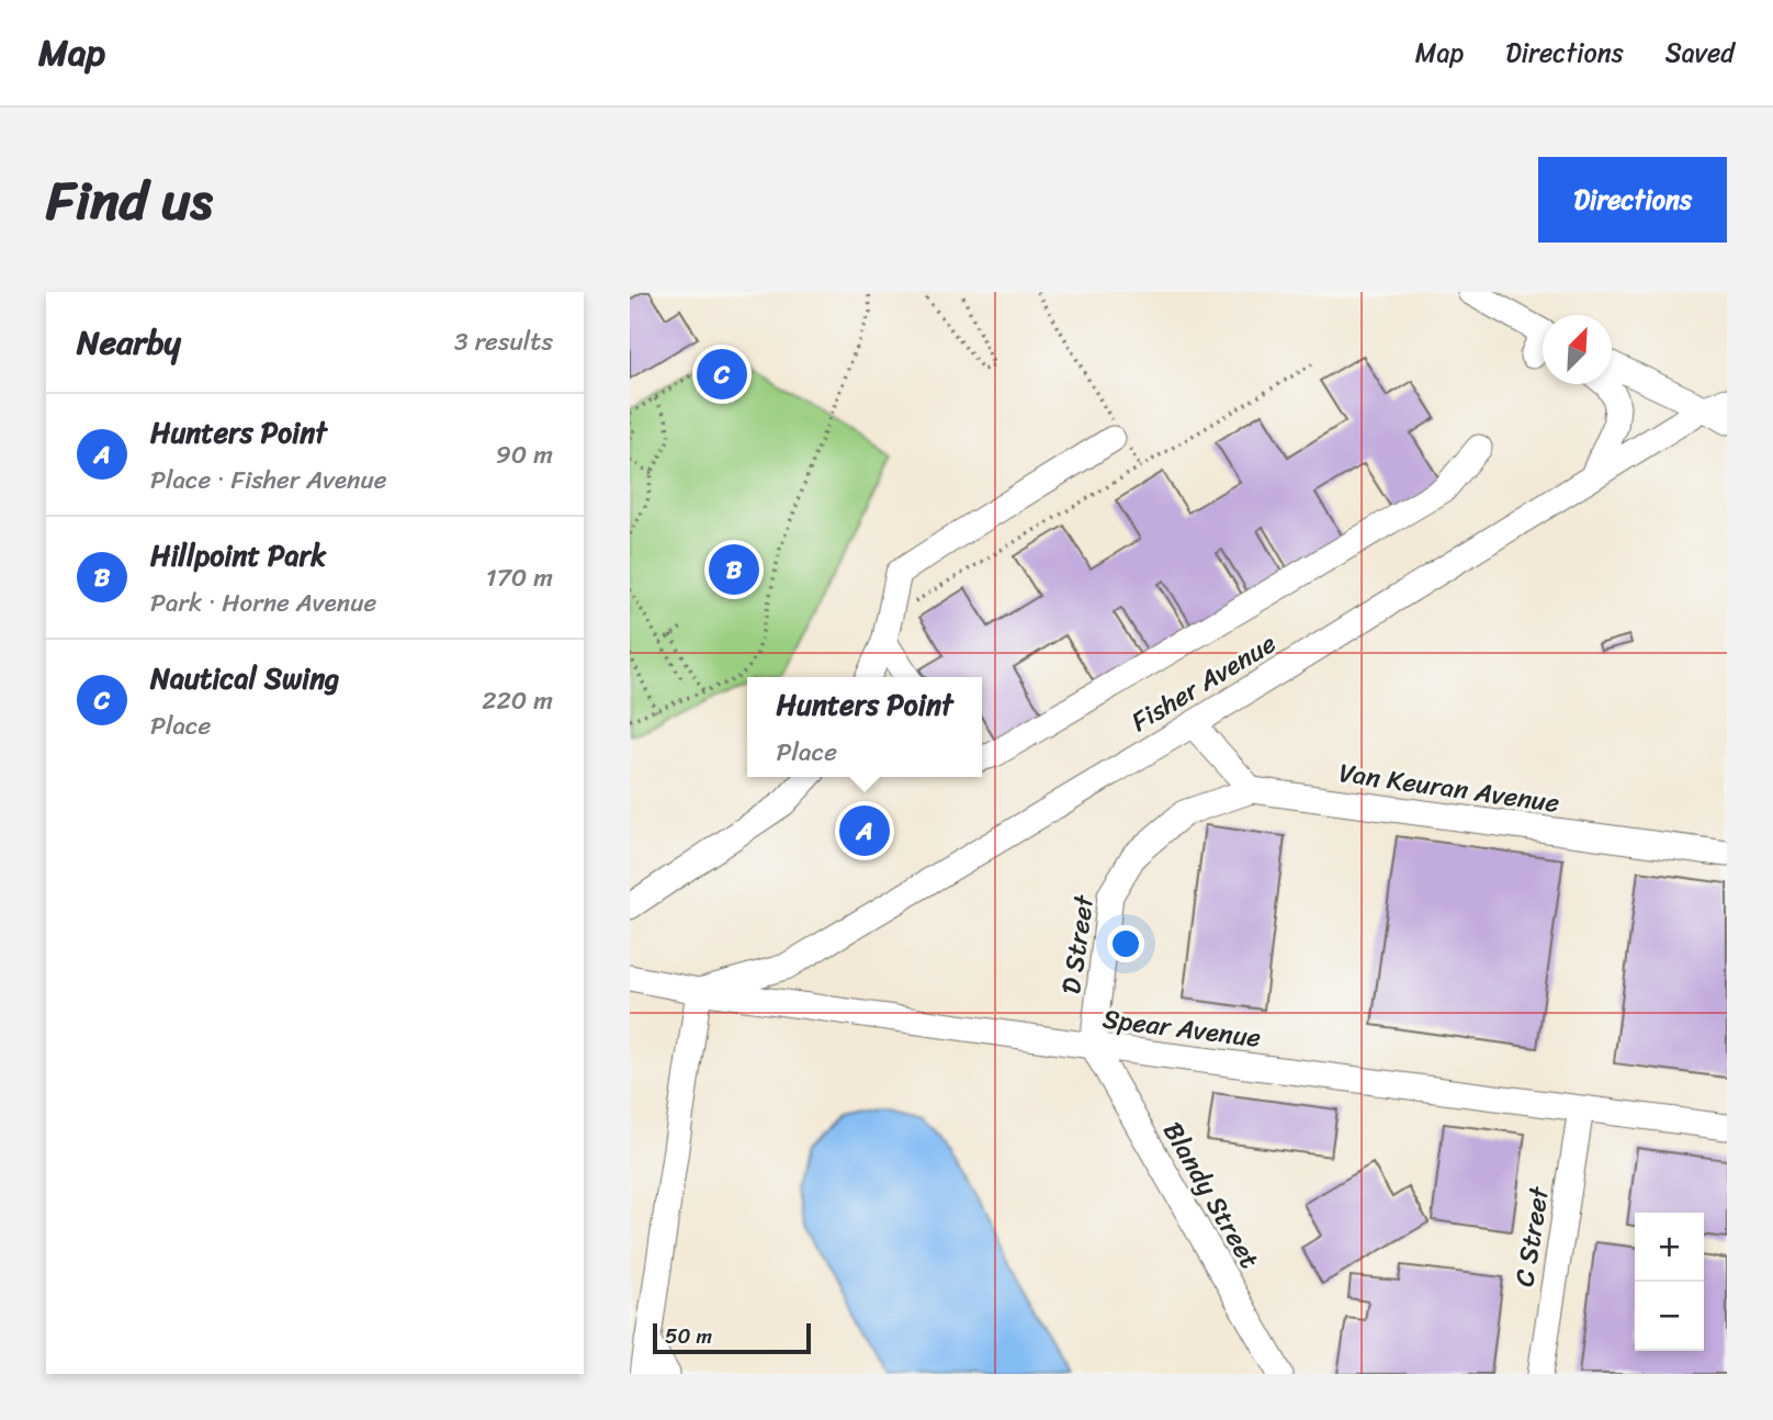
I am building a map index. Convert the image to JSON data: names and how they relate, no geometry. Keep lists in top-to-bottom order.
{
  "streets": {
    "street": [
      "Fisher Avenue",
      "Van Keuran Avenue",
      "D Street",
      "Spear Avenue",
      "Blandy Street",
      "C Street"
    ]
  },
  "crossings": [
    ["Fisher Avenue", "Spear Avenue"],
    ["Van Keuran Avenue", "D Street"],
    ["D Street", "Spear Avenue"],
    ["D Street", "Blandy Street"],
    ["Spear Avenue", "Blandy Street"],
    ["Spear Avenue", "C Street"]
  ],
  "scale_bar": "50 m",
  "north": "top right",
  "page": {
    "header": "Map",
    "nav": ["Map", "Directions", "Saved"],
    "title": "Find us",
    "buttons": "Directions",
    "heading": ["Nearby", "3 results"],
    "pins": ["C", "B", "A"],
    "list": [
      {
        "mark": "A",
        "name": "Hunters Point",
        "note": "Place · Fisher Avenue",
        "value": "90 m"
      },
      {
        "mark": "B",
        "name": "Hillpoint Park",
        "note": "Park · Horne Avenue",
        "value": "170 m"
      },
      {
        "mark": "C",
        "name": "Nautical Swing",
        "note": "Place",
        "value": "220 m"
      }
    ],
    "popup": ["Hunters Point", "Place"],
    "map_buttons": ["+", "−"],
    "scale": "50 m"
  }
}
